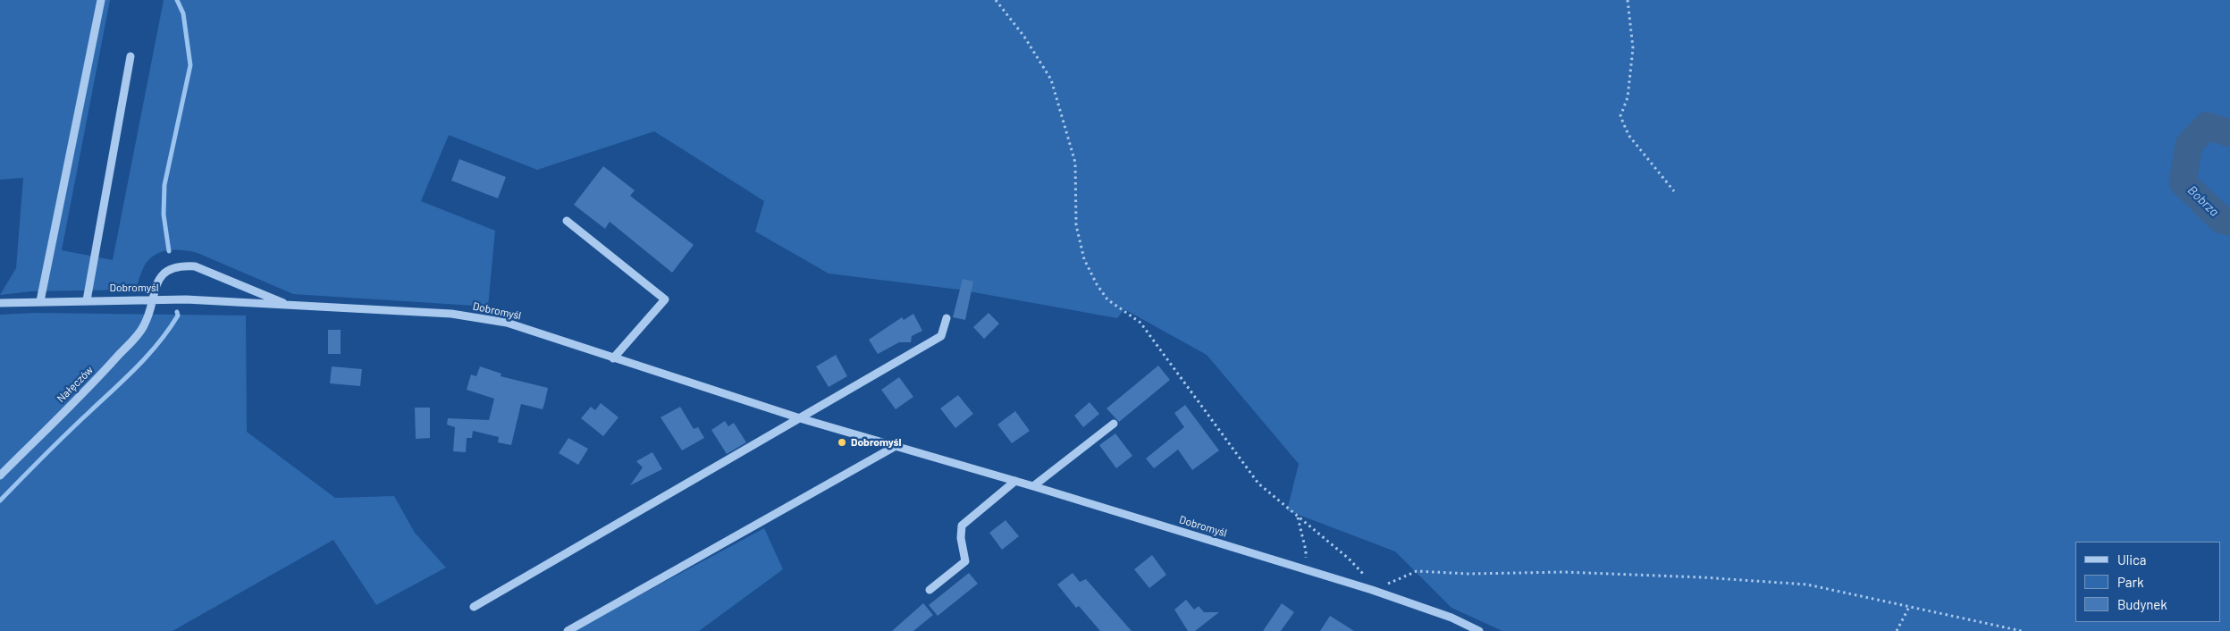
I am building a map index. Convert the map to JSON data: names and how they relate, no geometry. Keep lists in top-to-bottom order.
{
  "streets": {
    "street": ["Dobromyśl", "Nałęczów"]
  },
  "crossings": [
    ["Dobromyśl", "Nałęczów"]
  ],
  "water": ["Bobrza"],
  "places": ["Dobromyśl"],
  "legend": ["Ulica", "Park", "Budynek"]
}
